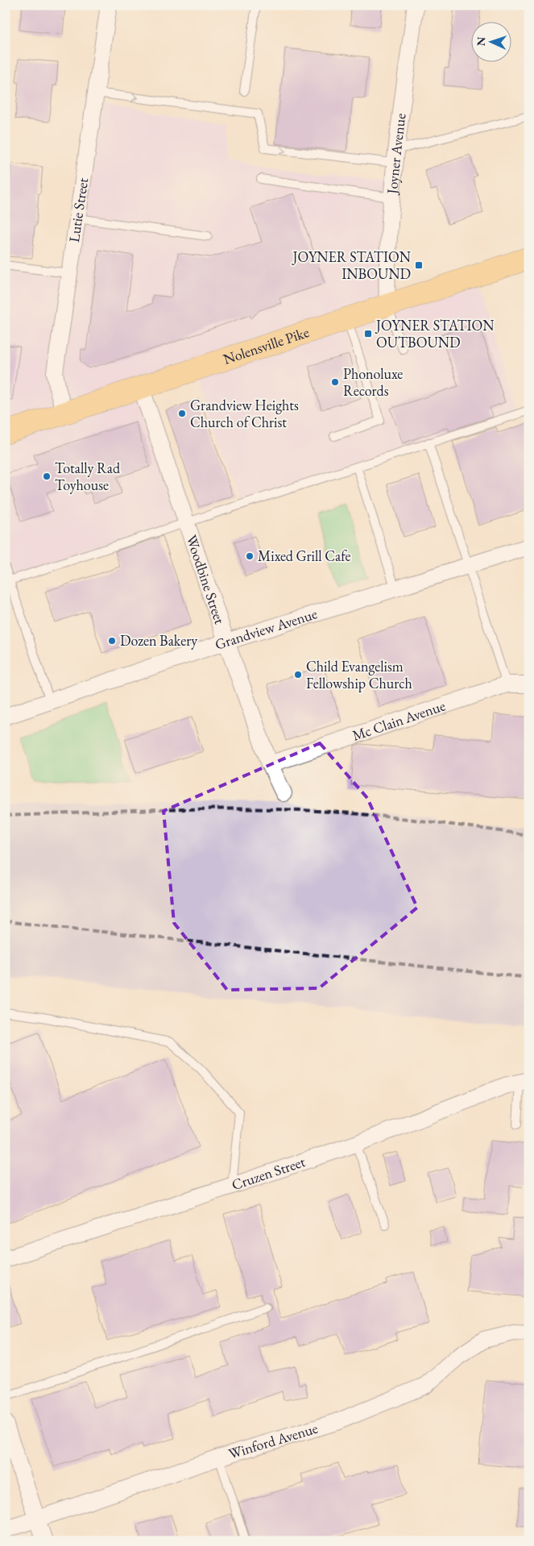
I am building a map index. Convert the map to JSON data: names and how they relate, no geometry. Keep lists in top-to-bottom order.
{
  "streets": {
    "main road": ["Nolensville Pike"],
    "street": [
      "Joyner Avenue",
      "Lutie Street",
      "Woodbine Street",
      "Grandview Avenue",
      "Mc Clain Avenue",
      "Cruzen Street",
      "Winford Avenue"
    ]
  },
  "crossings": [
    ["Joyner Avenue", "Nolensville Pike"],
    ["Lutie Street", "Nolensville Pike"],
    ["Nolensville Pike", "Woodbine Street"],
    ["Woodbine Street", "Grandview Avenue"],
    ["Woodbine Street", "Mc Clain Avenue"]
  ],
  "places": {
    "transit": ["JOYNER STATION INBOUND", "JOYNER STATION OUTBOUND"],
    "other": [
      "Phonoluxe Records",
      "Grandview Heights Church of Christ",
      "Totally Rad Toyhouse",
      "Mixed Grill Cafe",
      "Dozen Bakery",
      "Child Evangelism Fellowship Church"
    ]
  },
  "north": "left"
}
